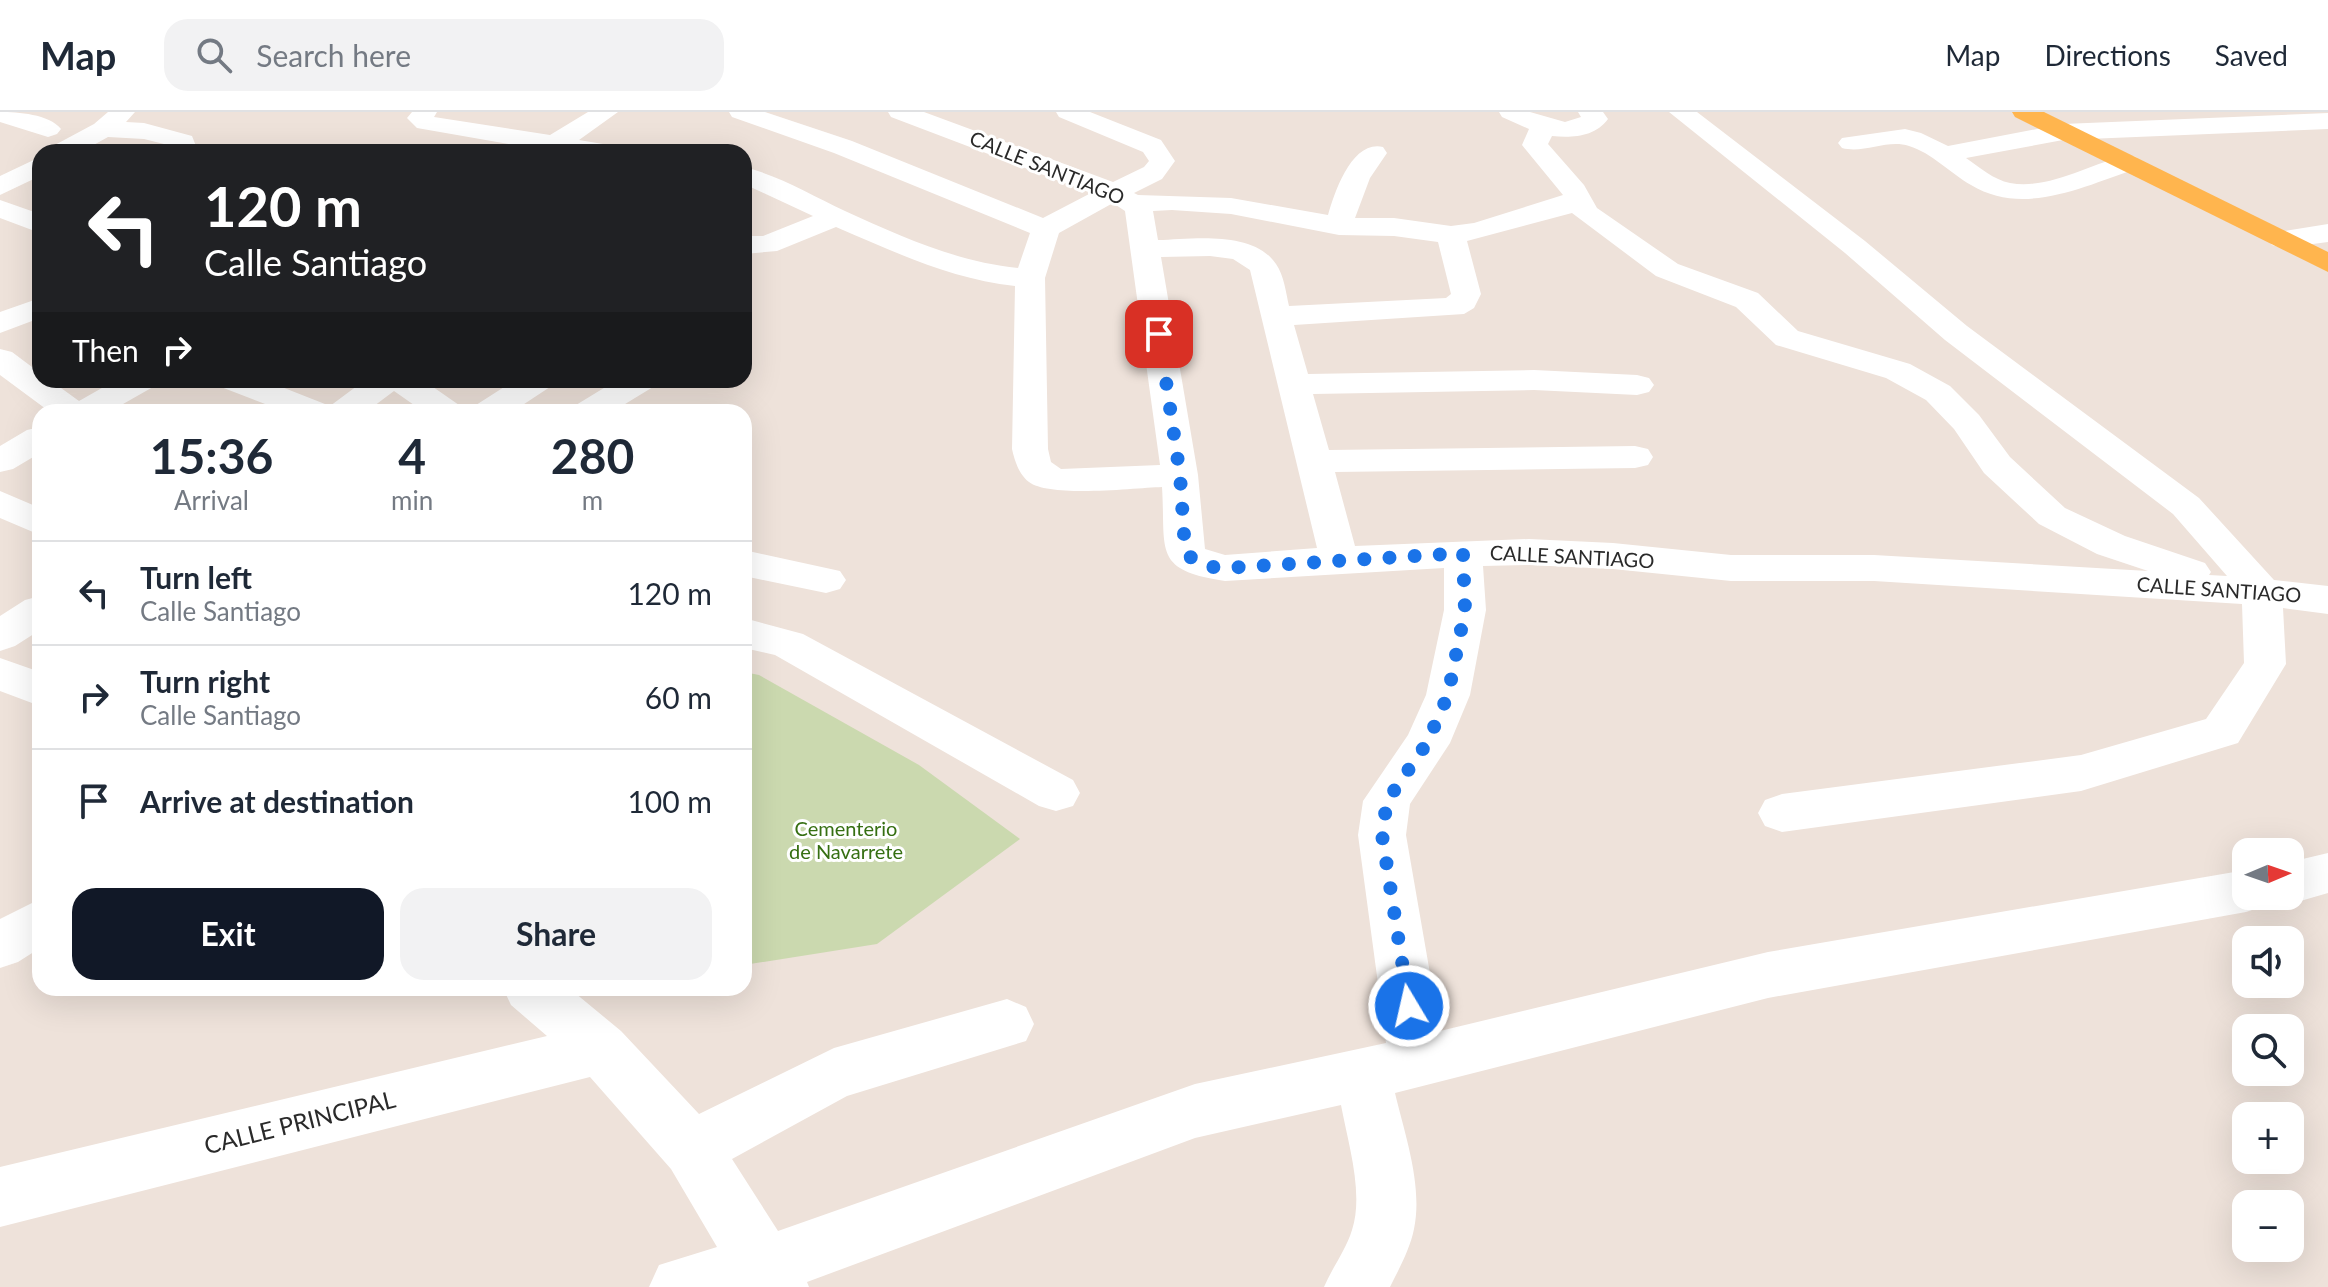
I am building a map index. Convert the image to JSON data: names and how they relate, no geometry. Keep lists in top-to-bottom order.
{
  "streets": {
    "street": ["CALLE SANTIAGO", "CALLE PRINCIPAL"]
  },
  "parks": ["Cementerio de Navarrete"],
  "north": "right",
  "page": {
    "header": "Map",
    "search": "Search here",
    "nav": ["Map", "Directions", "Saved"],
    "turn": ["120 m", "Calle Santiago"],
    "then": "Then",
    "eta": [
      "15:36",
      "Arrival",
      "4",
      "min",
      "280",
      "m"
    ],
    "list": [
      {
        "name": "Turn left",
        "note": "Calle Santiago",
        "value": "120 m"
      },
      {
        "name": "Turn right",
        "note": "Calle Santiago",
        "value": "60 m"
      },
      {
        "name": "Arrive at destination",
        "value": "100 m"
      }
    ],
    "map_buttons": ["+", "−"],
    "buttons": ["Exit", "Share"]
  }
}
